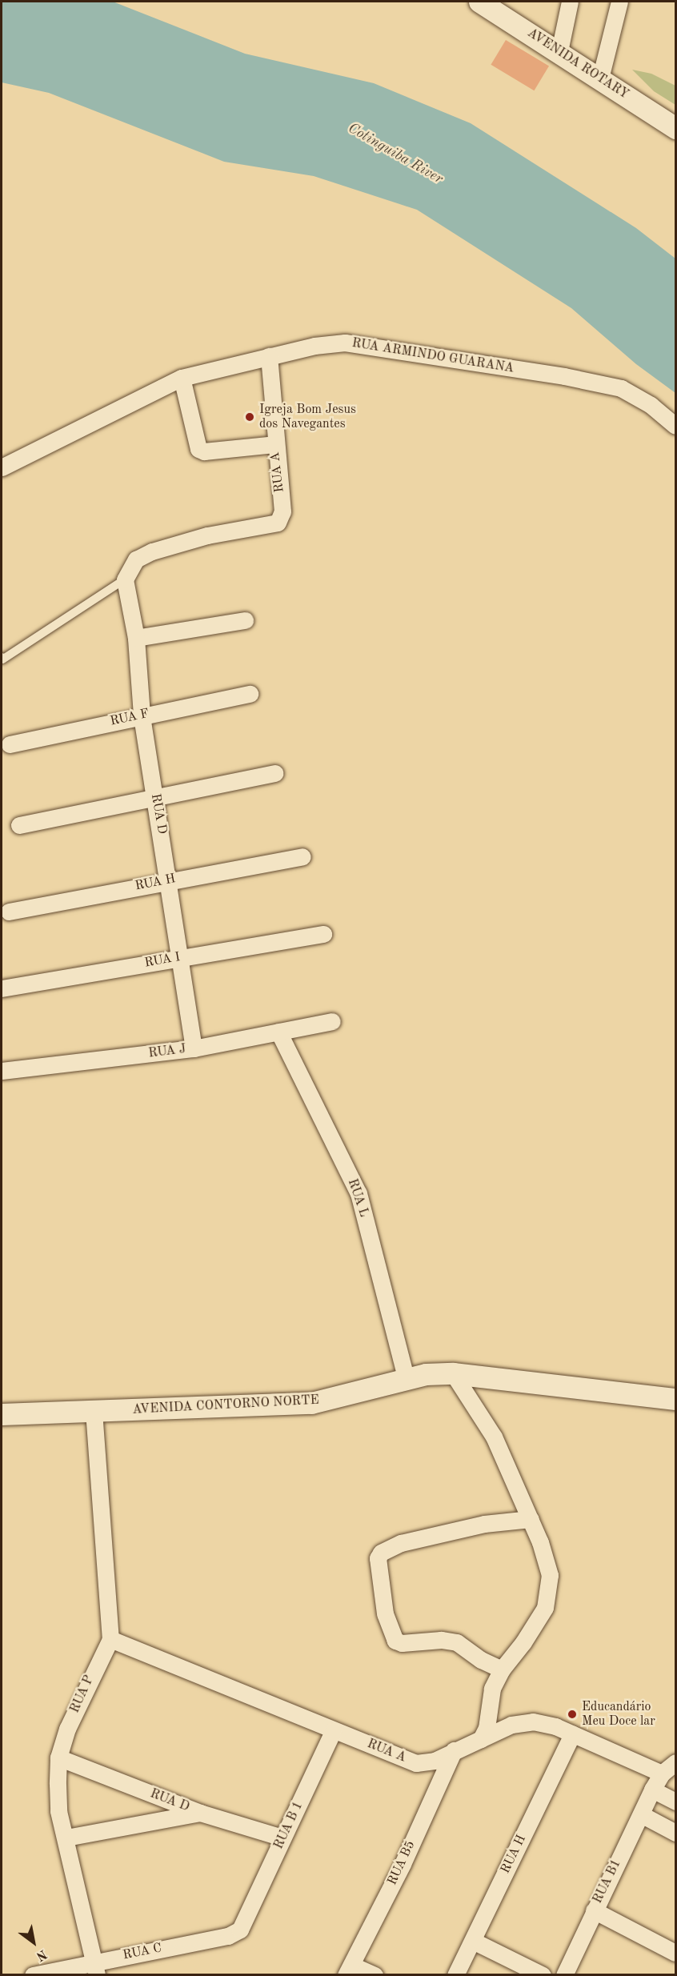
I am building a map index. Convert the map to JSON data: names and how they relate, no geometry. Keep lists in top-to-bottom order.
{
  "streets": {
    "street": [
      "AVENIDA ROTARY",
      "RUA ARMINDO GUARANA",
      "RUA A",
      "RUA F",
      "RUA D",
      "RUA H",
      "RUA I",
      "RUA J",
      "RUA L",
      "AVENIDA CONTORNO NORTE",
      "RUA P",
      "RUA B 1",
      "RUA B5",
      "RUA B1",
      "RUA C"
    ]
  },
  "crossings": [
    ["RUA ARMINDO GUARANA", "RUA A"],
    ["RUA A", "RUA D"],
    ["RUA A", "RUA H"],
    ["RUA A", "RUA P"],
    ["RUA A", "RUA B 1"],
    ["RUA A", "RUA B5"],
    ["RUA A", "RUA B1"],
    ["RUA F", "RUA D"],
    ["RUA D", "RUA H"],
    ["RUA D", "RUA I"],
    ["RUA D", "RUA J"],
    ["RUA D", "RUA P"],
    ["RUA D", "RUA B 1"],
    ["RUA J", "RUA L"],
    ["RUA L", "AVENIDA CONTORNO NORTE"],
    ["RUA P", "RUA C"],
    ["RUA B 1", "RUA C"]
  ],
  "water": ["Cotinguiba River"],
  "places": ["Igreja Bom Jesus dos Navegantes", "Educandário Meu Doce lar"],
  "north": "bottom right"
}
